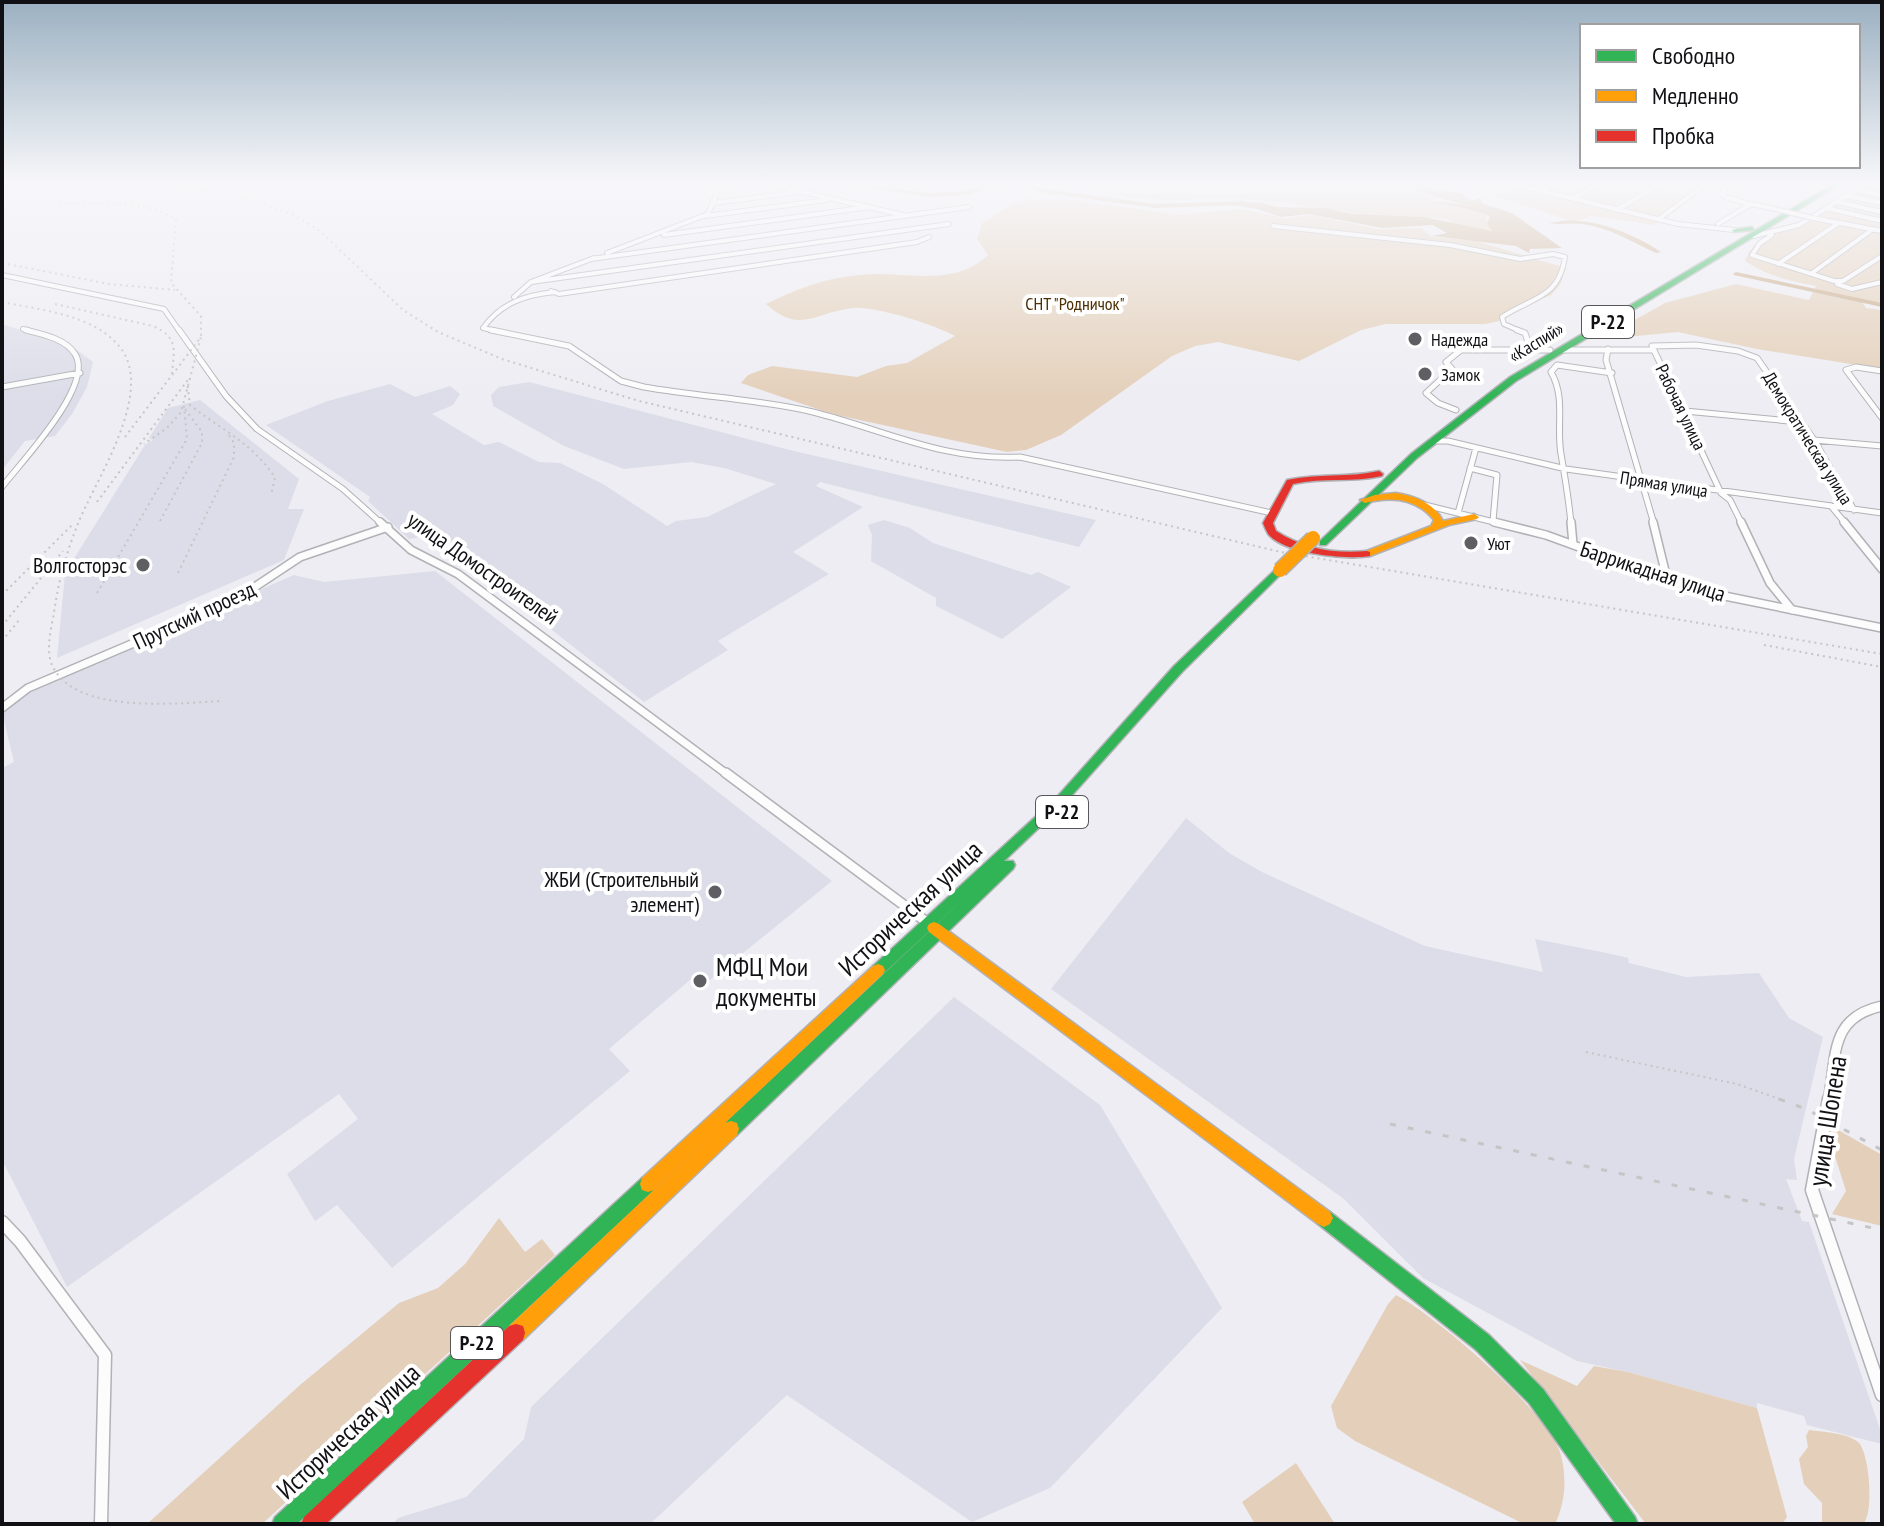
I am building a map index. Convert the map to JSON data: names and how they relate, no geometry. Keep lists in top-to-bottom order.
{
  "streets": {
    "main road": ["Р-22", "«Каспий»", "Историческая улица"],
    "street": [
      "Рабочая улица",
      "Демократическая улица",
      "Прямая улица",
      "улица Домостроителей",
      "Баррикадная улица",
      "Прутский проезд",
      "улица Шопена"
    ]
  },
  "crossings": [
    ["«Каспий»", "Прямая улица"],
    ["«Каспий»", "Историческая улица"],
    ["Рабочая улица", "Демократическая улица"],
    ["Рабочая улица", "Прямая улица"],
    ["Рабочая улица", "Баррикадная улица"],
    ["Демократическая улица", "Прямая улица"],
    ["улица Домостроителей", "Прутский проезд"],
    ["улица Домостроителей", "Историческая улица"]
  ],
  "parks": ["СНТ \"Родничок\""],
  "places": [
    "Надежда",
    "Замок",
    "Уют",
    "Волгосторэс",
    "ЖБИ (Строительный элемент)",
    "МФЦ Мои документы"
  ],
  "legend": ["Свободно", "Медленно", "Пробка"]
}
